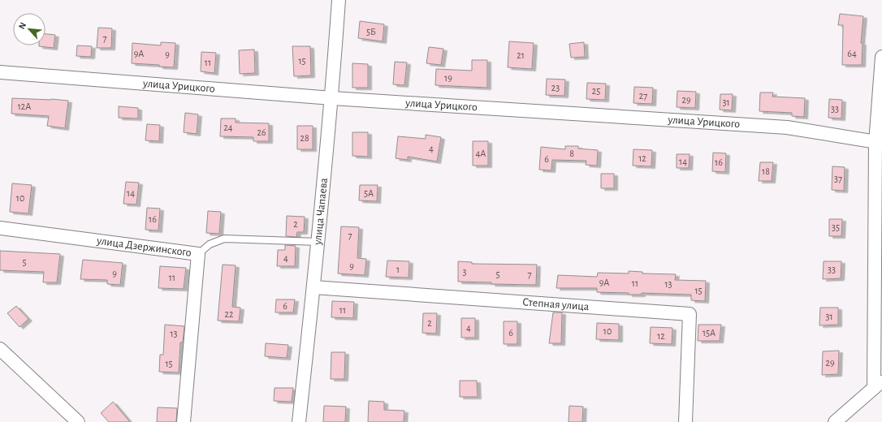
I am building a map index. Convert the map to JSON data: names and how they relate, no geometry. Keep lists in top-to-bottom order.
{
  "streets": {
    "street": [
      "улица Урицкого",
      "улица Чапаева",
      "улица Дзержинского",
      "Степная улица"
    ]
  },
  "crossings": [
    ["улица Урицкого", "улица Чапаева"],
    ["улица Чапаева", "Степная улица"]
  ],
  "house_numbers": [
    "5Б",
    "7",
    "9А",
    "64",
    "9",
    "21",
    "15",
    "11",
    "19",
    "23",
    "25",
    "27",
    "29",
    "31",
    "12А",
    "33",
    "24",
    "26",
    "28",
    "4",
    "4А",
    "8",
    "12",
    "6",
    "14",
    "16",
    "18",
    "37",
    "14",
    "5А",
    "10",
    "16",
    "2",
    "35",
    "7",
    "4",
    "5",
    "9",
    "1",
    "33",
    "3",
    "9",
    "5",
    "7",
    "11",
    "9А",
    "11",
    "13",
    "15",
    "6",
    "11",
    "22",
    "31",
    "2",
    "4",
    "10",
    "6",
    "15А",
    "13",
    "12",
    "29",
    "15"
  ],
  "north": "top left"
}
